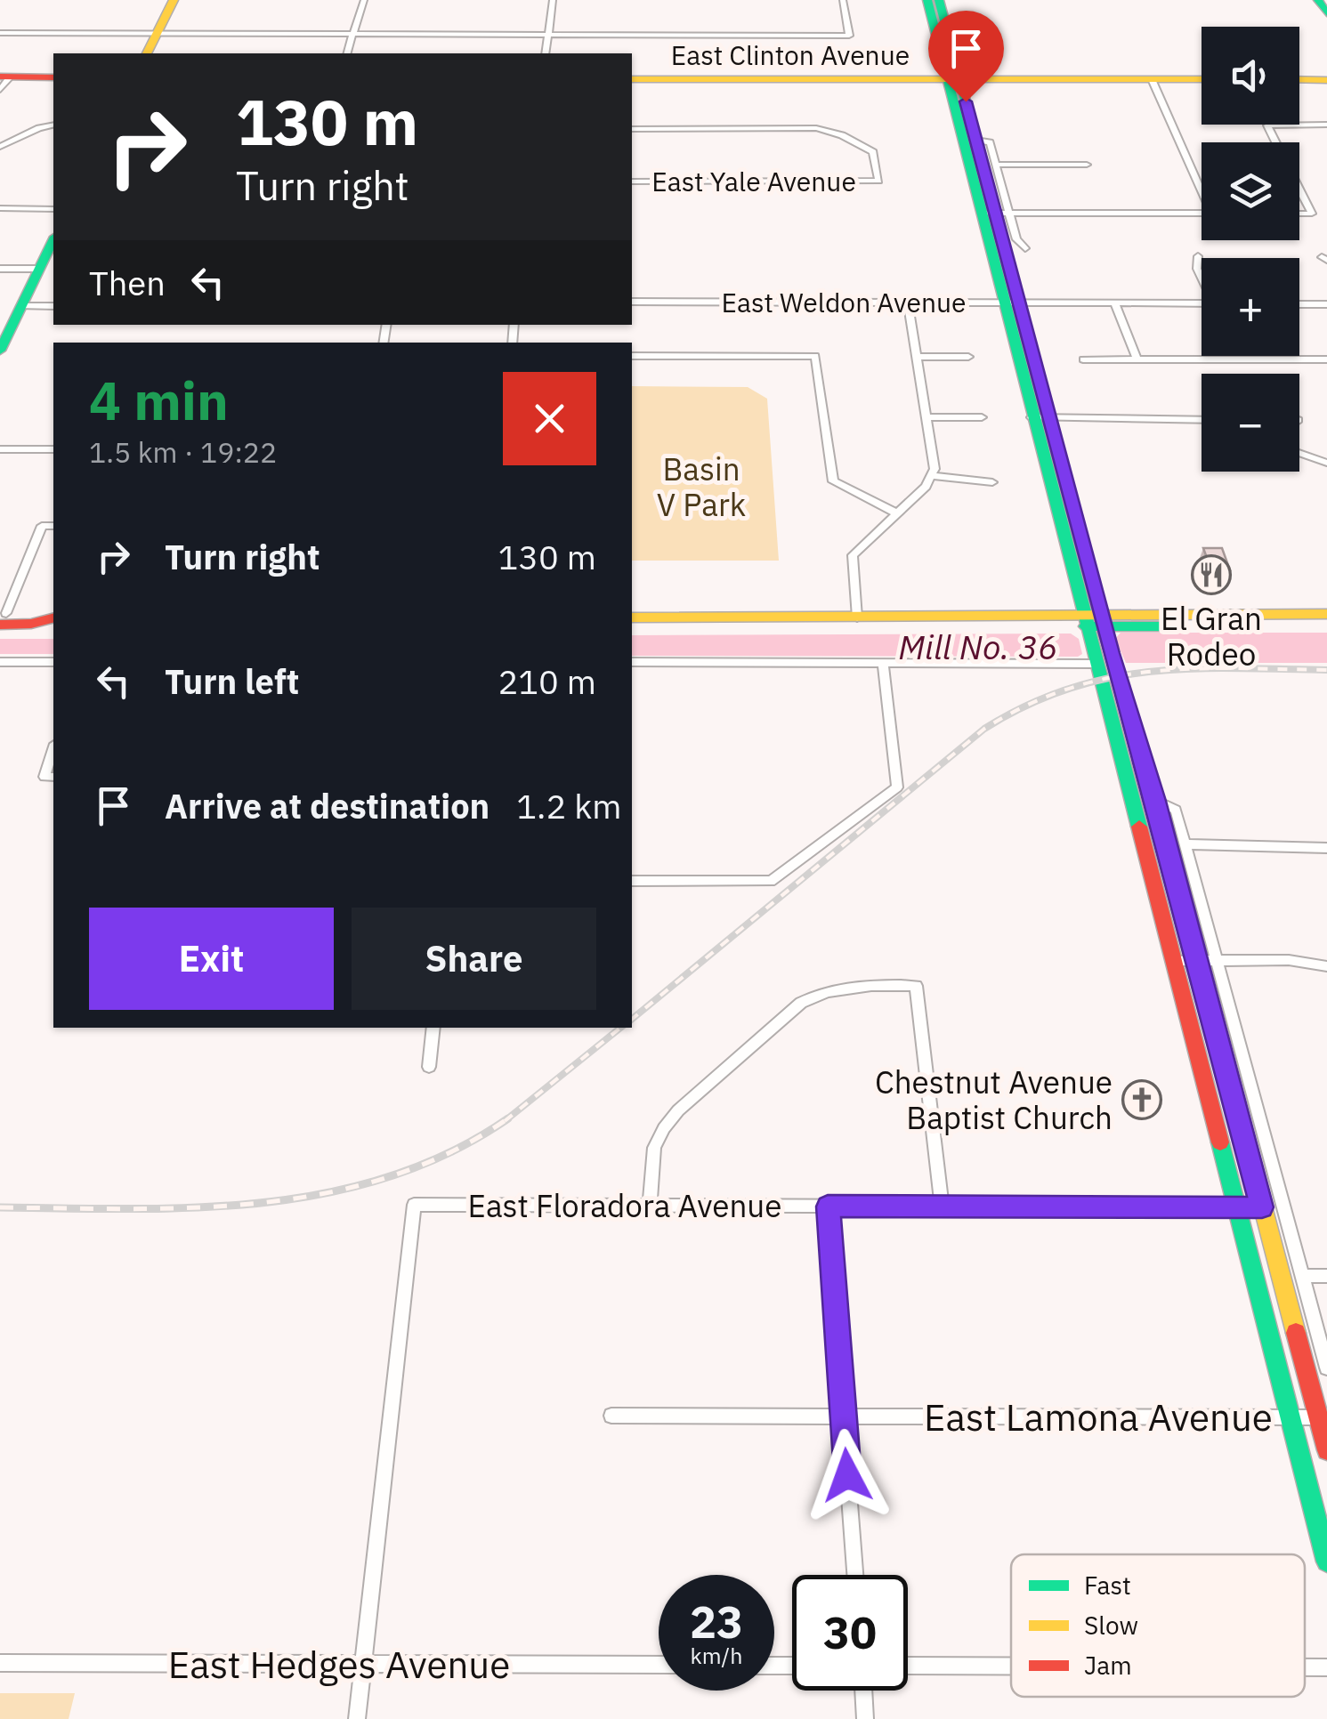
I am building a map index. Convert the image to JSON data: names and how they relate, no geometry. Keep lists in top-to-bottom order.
{
  "streets": {
    "main road": ["East Clinton Avenue"],
    "street": [
      "East Yale Avenue",
      "East Weldon Avenue",
      "East Floradora Avenue",
      "East Lamona Avenue",
      "East Hedges Avenue"
    ]
  },
  "crossings": [
    ["East Floradora Avenue", "East Hedges Avenue"]
  ],
  "water": ["Mill No. 36"],
  "parks": ["Basin V Park"],
  "places": {
    "restaurant": ["El Gran Rodeo"],
    "church": ["Chestnut Avenue Baptist Church"]
  },
  "legend": ["Fast", "Slow", "Jam"],
  "page": {
    "map_buttons": ["+", "−"],
    "turn": ["130 m", "Turn right"],
    "then": "Then",
    "heading": ["4 min", "1.5 km · 19:22"],
    "list": [
      {
        "name": "Turn right",
        "value": "130 m"
      },
      {
        "name": "Turn left",
        "value": "210 m"
      },
      {
        "name": "Arrive at destination",
        "value": "1.2 km"
      }
    ],
    "buttons": ["Exit", "Share"],
    "speed": "23 km/h",
    "limit": "30"
  }
}
